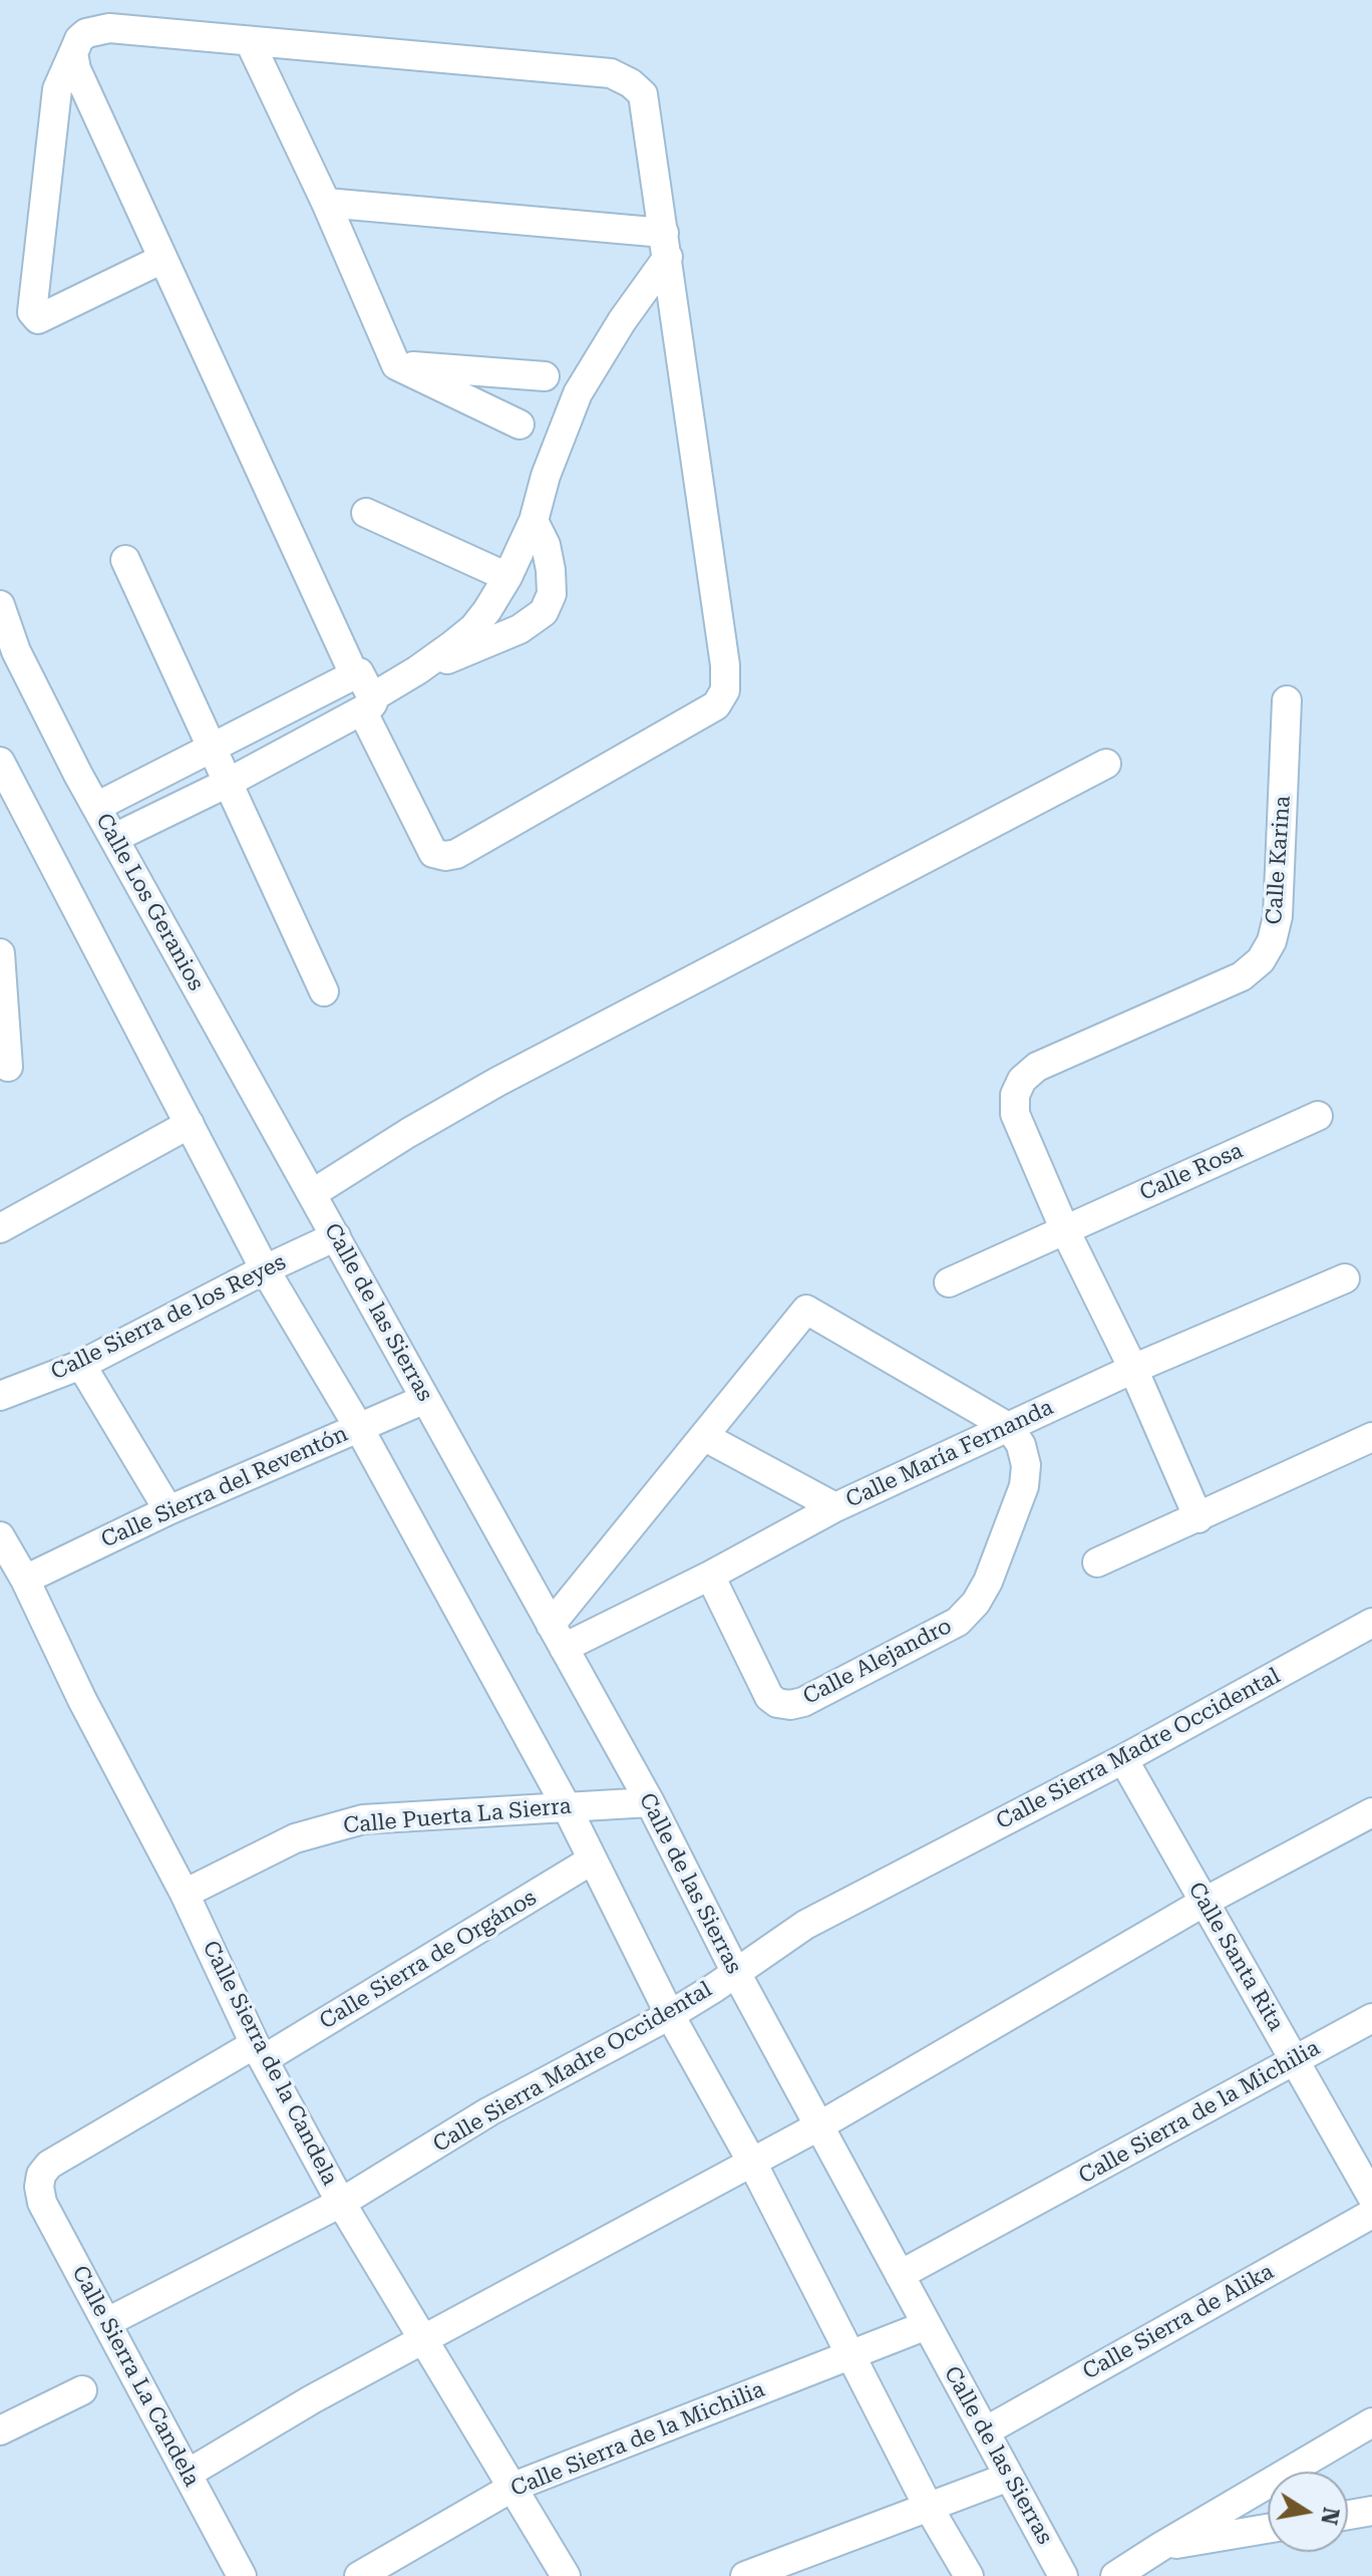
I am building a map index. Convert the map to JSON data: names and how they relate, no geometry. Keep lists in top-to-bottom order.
{
  "streets": {
    "street": [
      "Calle Karina",
      "Calle Los Geranios",
      "Calle Rosa",
      "Calle de las Sierras",
      "Calle Sierra de los Reyes",
      "Calle María Fernanda",
      "Calle Sierra del Reventón",
      "Calle Alejandro",
      "Calle Sierra Madre Occidental",
      "Calle Puerta La Sierra",
      "Calle Santa Rita",
      "Calle Sierra de Orgános",
      "Calle Sierra de la Candela",
      "Calle Sierra de la Michilia",
      "Calle Sierra de Alika",
      "Calle Sierra La Candela"
    ]
  },
  "crossings": [
    ["Calle Karina", "Calle Rosa"],
    ["Calle Los Geranios", "Calle de las Sierras"],
    ["Calle de las Sierras", "Calle Sierra de los Reyes"],
    ["Calle de las Sierras", "Calle María Fernanda"],
    ["Calle de las Sierras", "Calle Sierra del Reventón"],
    ["Calle de las Sierras", "Calle Sierra Madre Occidental"],
    ["Calle de las Sierras", "Calle Puerta La Sierra"],
    ["Calle de las Sierras", "Calle Sierra de la Michilia"],
    ["Calle de las Sierras", "Calle Sierra de Alika"],
    ["Calle María Fernanda", "Calle Alejandro"],
    ["Calle Sierra del Reventón", "Calle Sierra de la Candela"],
    ["Calle Sierra Madre Occidental", "Calle Santa Rita"],
    ["Calle Sierra Madre Occidental", "Calle Sierra de la Candela"],
    ["Calle Sierra Madre Occidental", "Calle Sierra La Candela"],
    ["Calle Puerta La Sierra", "Calle Sierra de la Candela"],
    ["Calle Santa Rita", "Calle Sierra de la Michilia"],
    ["Calle Sierra de Orgános", "Calle Sierra de la Candela"],
    ["Calle Sierra de Orgános", "Calle Sierra La Candela"],
    ["Calle Sierra de la Candela", "Calle Sierra de la Michilia"]
  ],
  "north": "right"
}
